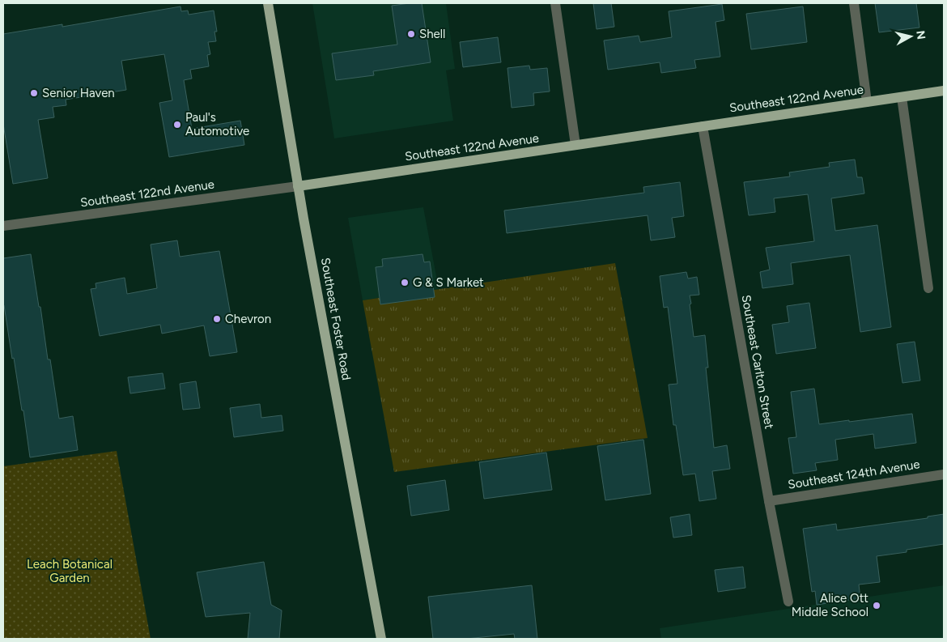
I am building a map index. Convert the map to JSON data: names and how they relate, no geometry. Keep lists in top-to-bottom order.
{
  "streets": {
    "main road": ["Southeast 122nd Avenue", "Southeast Foster Road"],
    "street": ["Southeast Carlton Street", "Southeast 124th Avenue"]
  },
  "crossings": [
    ["Southeast 122nd Avenue", "Southeast Foster Road"],
    ["Southeast 122nd Avenue", "Southeast Carlton Street"],
    ["Southeast Carlton Street", "Southeast 124th Avenue"]
  ],
  "parks": ["Leach Botanical Garden"],
  "places": [
    "Shell",
    "Senior Haven",
    "Paul's Automotive",
    "G & S Market",
    "Chevron",
    "Alice Ott Middle School"
  ],
  "north": "right"
}
